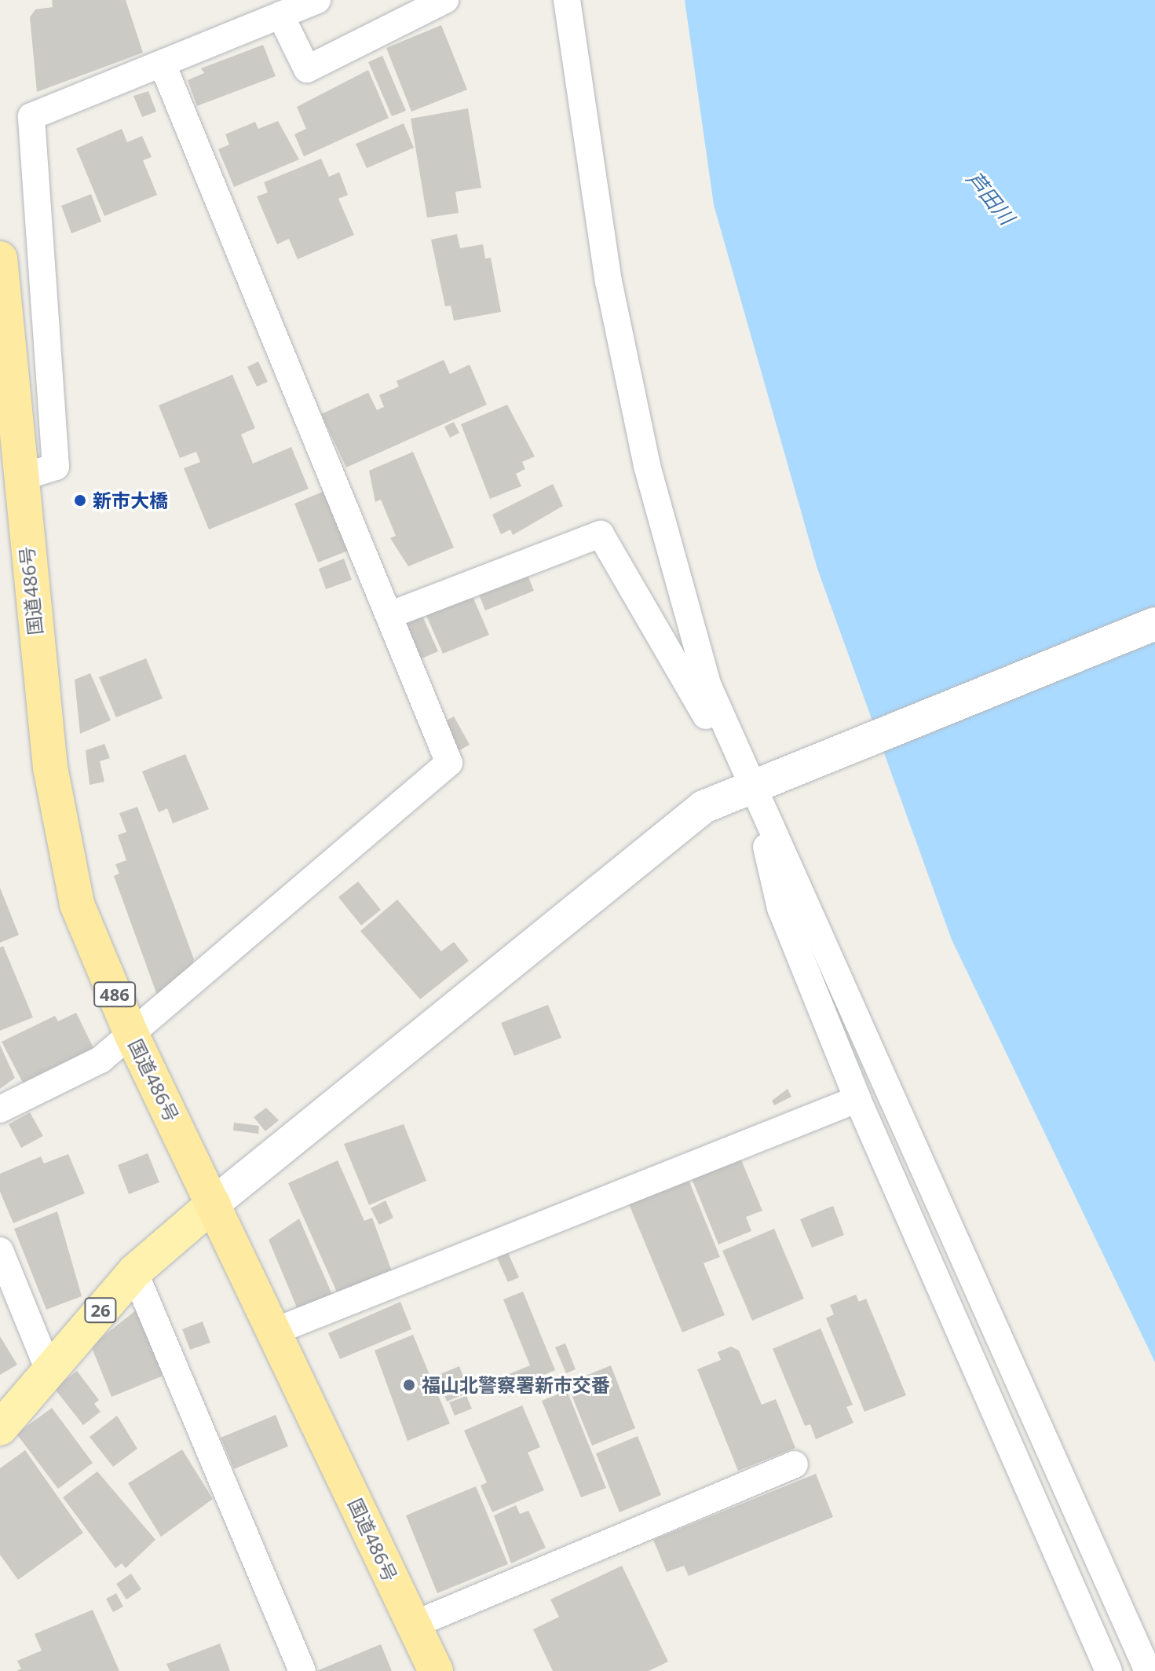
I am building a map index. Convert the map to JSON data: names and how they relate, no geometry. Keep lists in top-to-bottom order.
{
  "streets": {
    "highway": ["国道486号", "486"],
    "main road": ["26"]
  },
  "crossings": [
    ["国道486号", "26"]
  ],
  "water": ["芦田川"],
  "places": ["新市大橋", "福山北警察署新市交番"]
}
